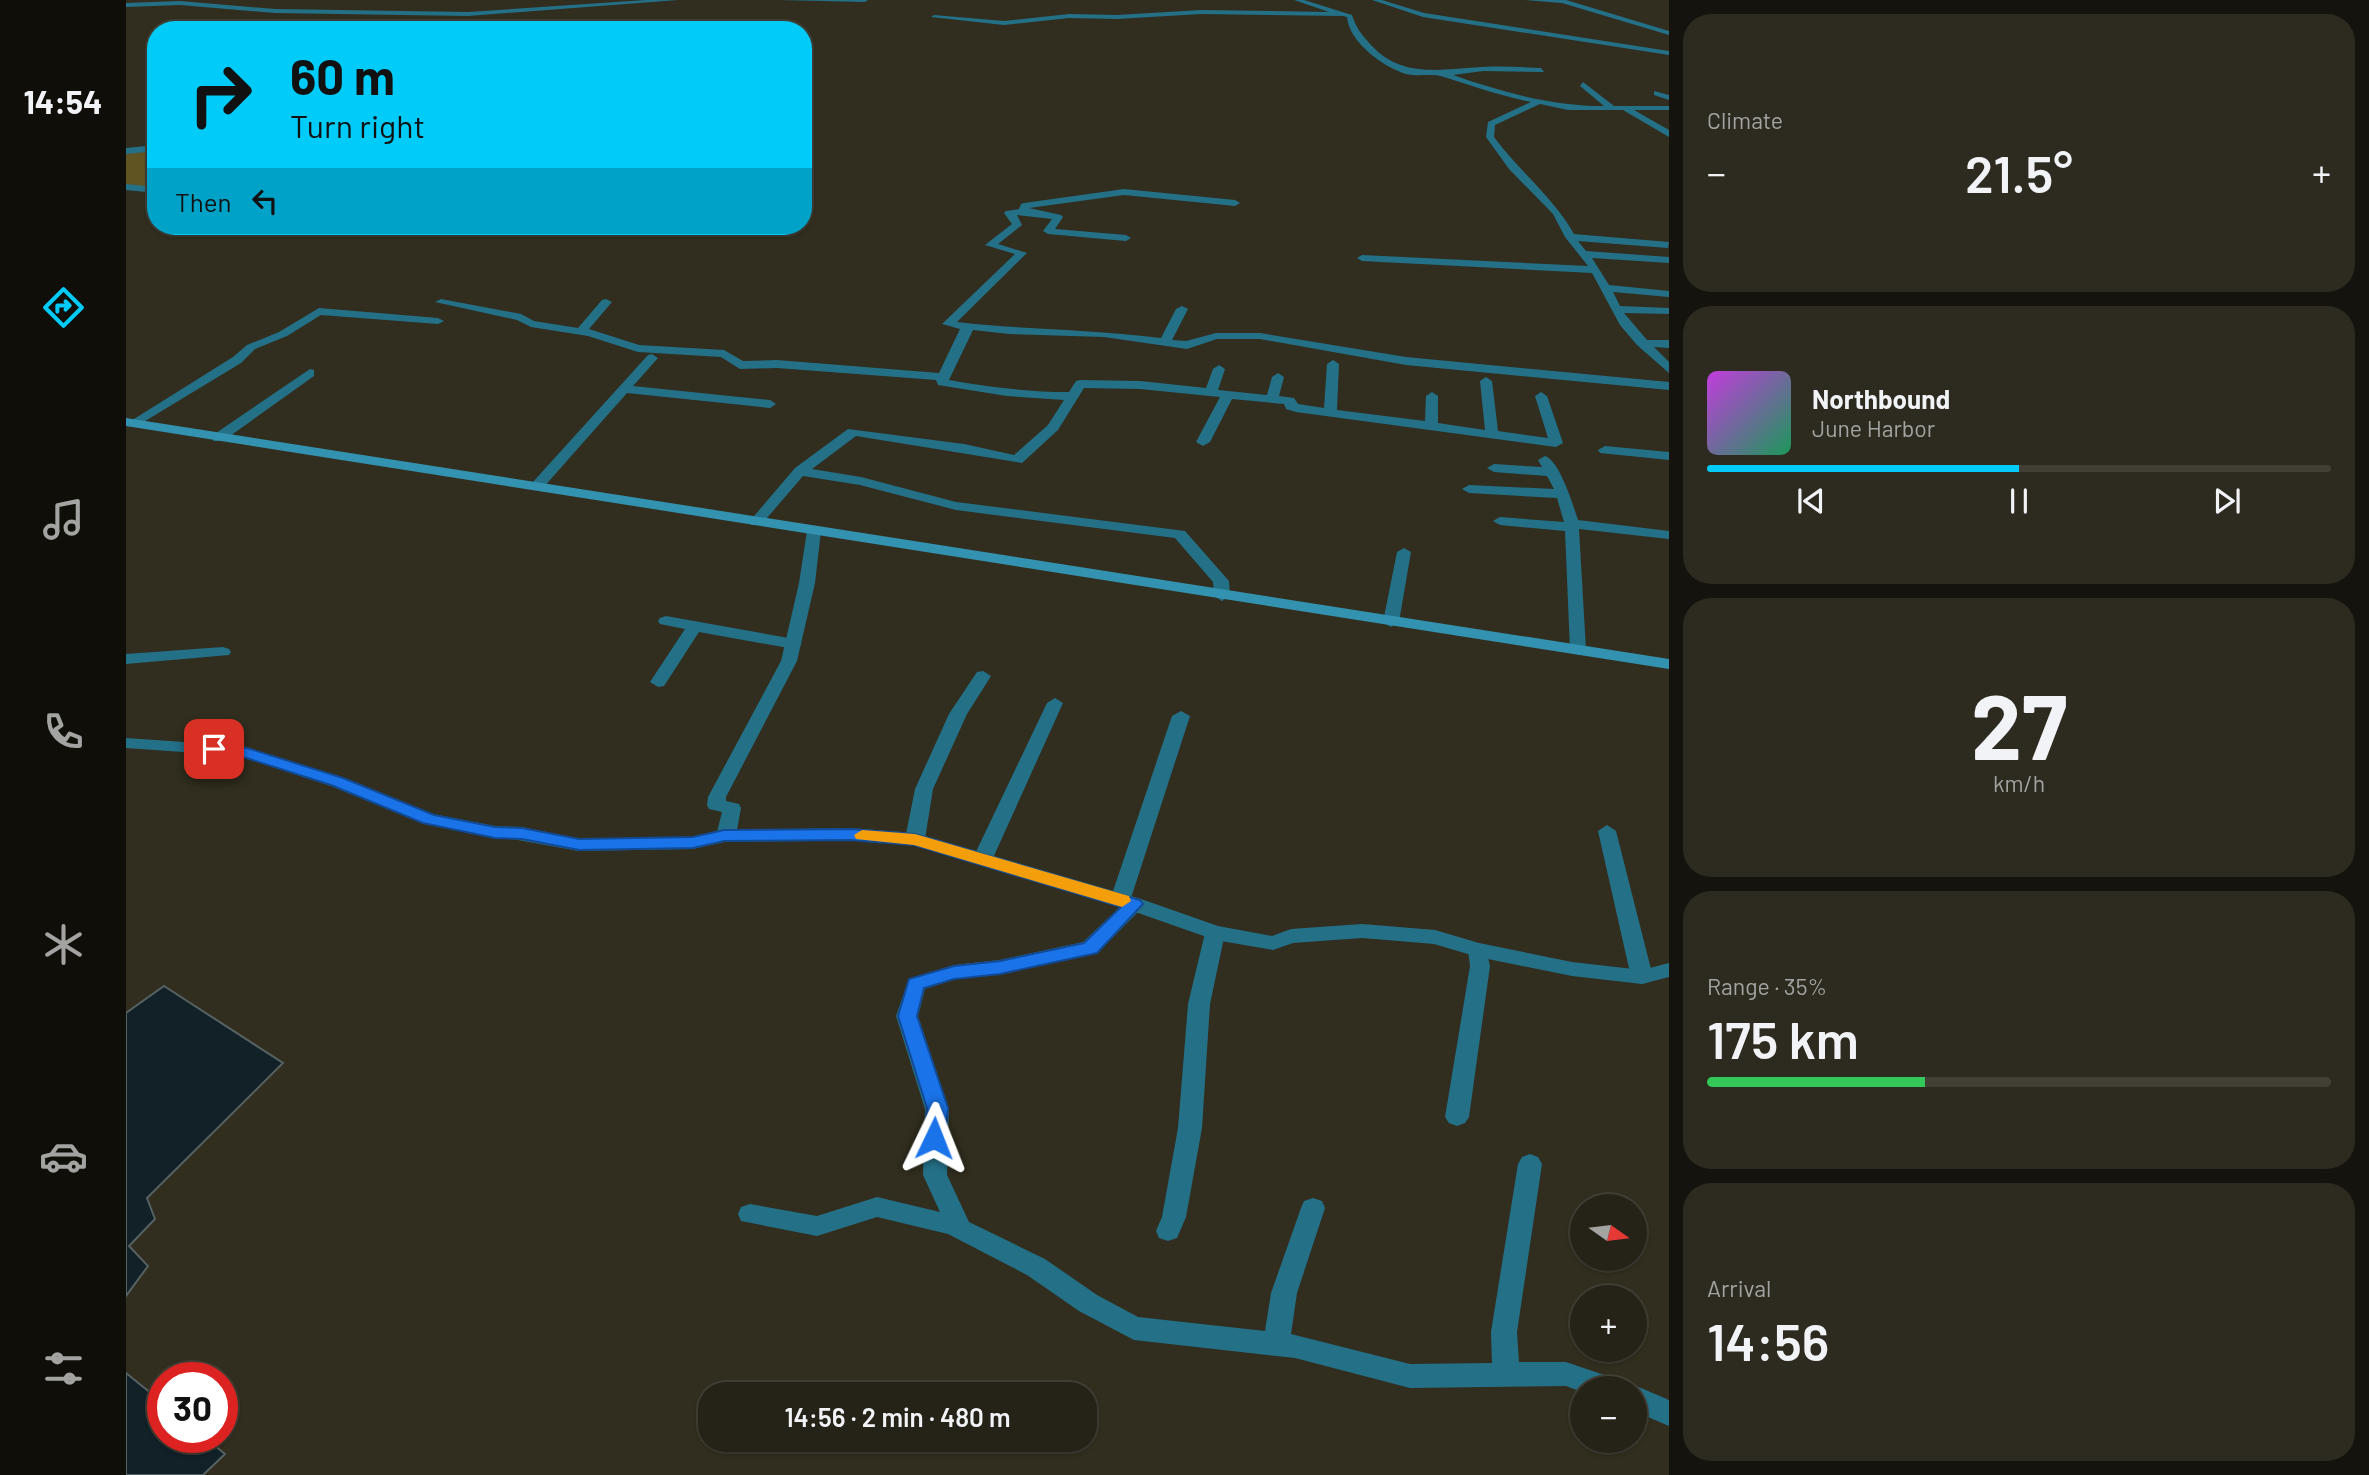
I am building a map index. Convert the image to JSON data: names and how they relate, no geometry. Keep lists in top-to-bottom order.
{
  "north": "right",
  "page": {
    "tabs": "14:54",
    "tile": [
      "Climate",
      ["27", "km/h"],
      ["Range · 35%", "175 km"],
      ["Arrival", "14:56"]
    ],
    "turn": ["60 m", "Turn right"],
    "heat": ["−", "21.5°", "+"],
    "then": "Then",
    "song": ["Northbound", "June Harbor"],
    "map_buttons": ["+", "−"],
    "limit": "30",
    "trip": "14:56 · 2 min · 480 m"
  }
}
